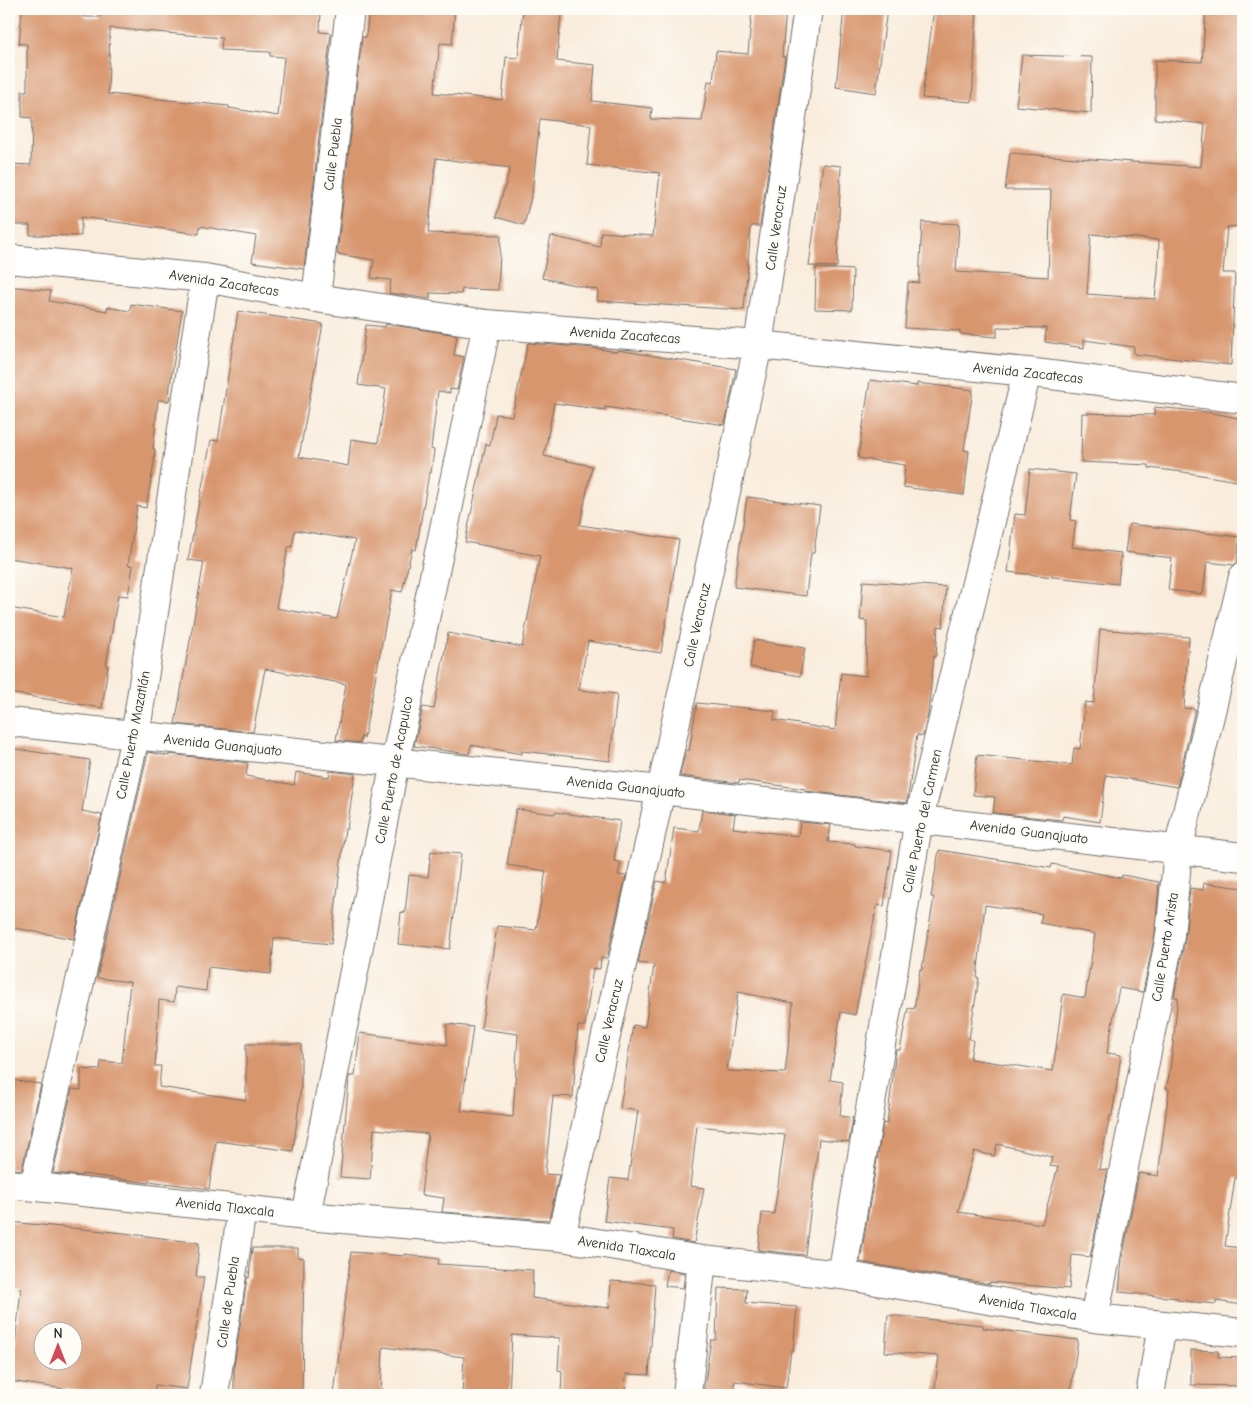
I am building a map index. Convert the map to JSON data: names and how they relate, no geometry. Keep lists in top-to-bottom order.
{
  "streets": {
    "street": [
      "Calle Puebla",
      "Calle Veracruz",
      "Avenida Zacatecas",
      "Calle Puerto Mazatlán",
      "Avenida Guanajuato",
      "Calle Puerto de Acapulco",
      "Calle Puerto del Carmen",
      "Calle Puerto Arista",
      "Avenida Tlaxcala",
      "Calle de Puebla"
    ]
  },
  "crossings": [
    ["Calle Puebla", "Avenida Zacatecas"],
    ["Calle Veracruz", "Avenida Zacatecas"],
    ["Calle Veracruz", "Avenida Guanajuato"],
    ["Calle Veracruz", "Avenida Tlaxcala"],
    ["Avenida Zacatecas", "Calle Puerto Mazatlán"],
    ["Avenida Zacatecas", "Calle Puerto de Acapulco"],
    ["Avenida Zacatecas", "Calle Puerto del Carmen"],
    ["Calle Puerto Mazatlán", "Avenida Guanajuato"],
    ["Calle Puerto Mazatlán", "Avenida Tlaxcala"],
    ["Avenida Guanajuato", "Calle Puerto de Acapulco"],
    ["Avenida Guanajuato", "Calle Puerto del Carmen"],
    ["Avenida Guanajuato", "Calle Puerto Arista"],
    ["Calle Puerto de Acapulco", "Avenida Tlaxcala"],
    ["Calle Puerto del Carmen", "Avenida Tlaxcala"],
    ["Calle Puerto Arista", "Avenida Tlaxcala"],
    ["Avenida Tlaxcala", "Calle de Puebla"]
  ],
  "north": "top"
}
